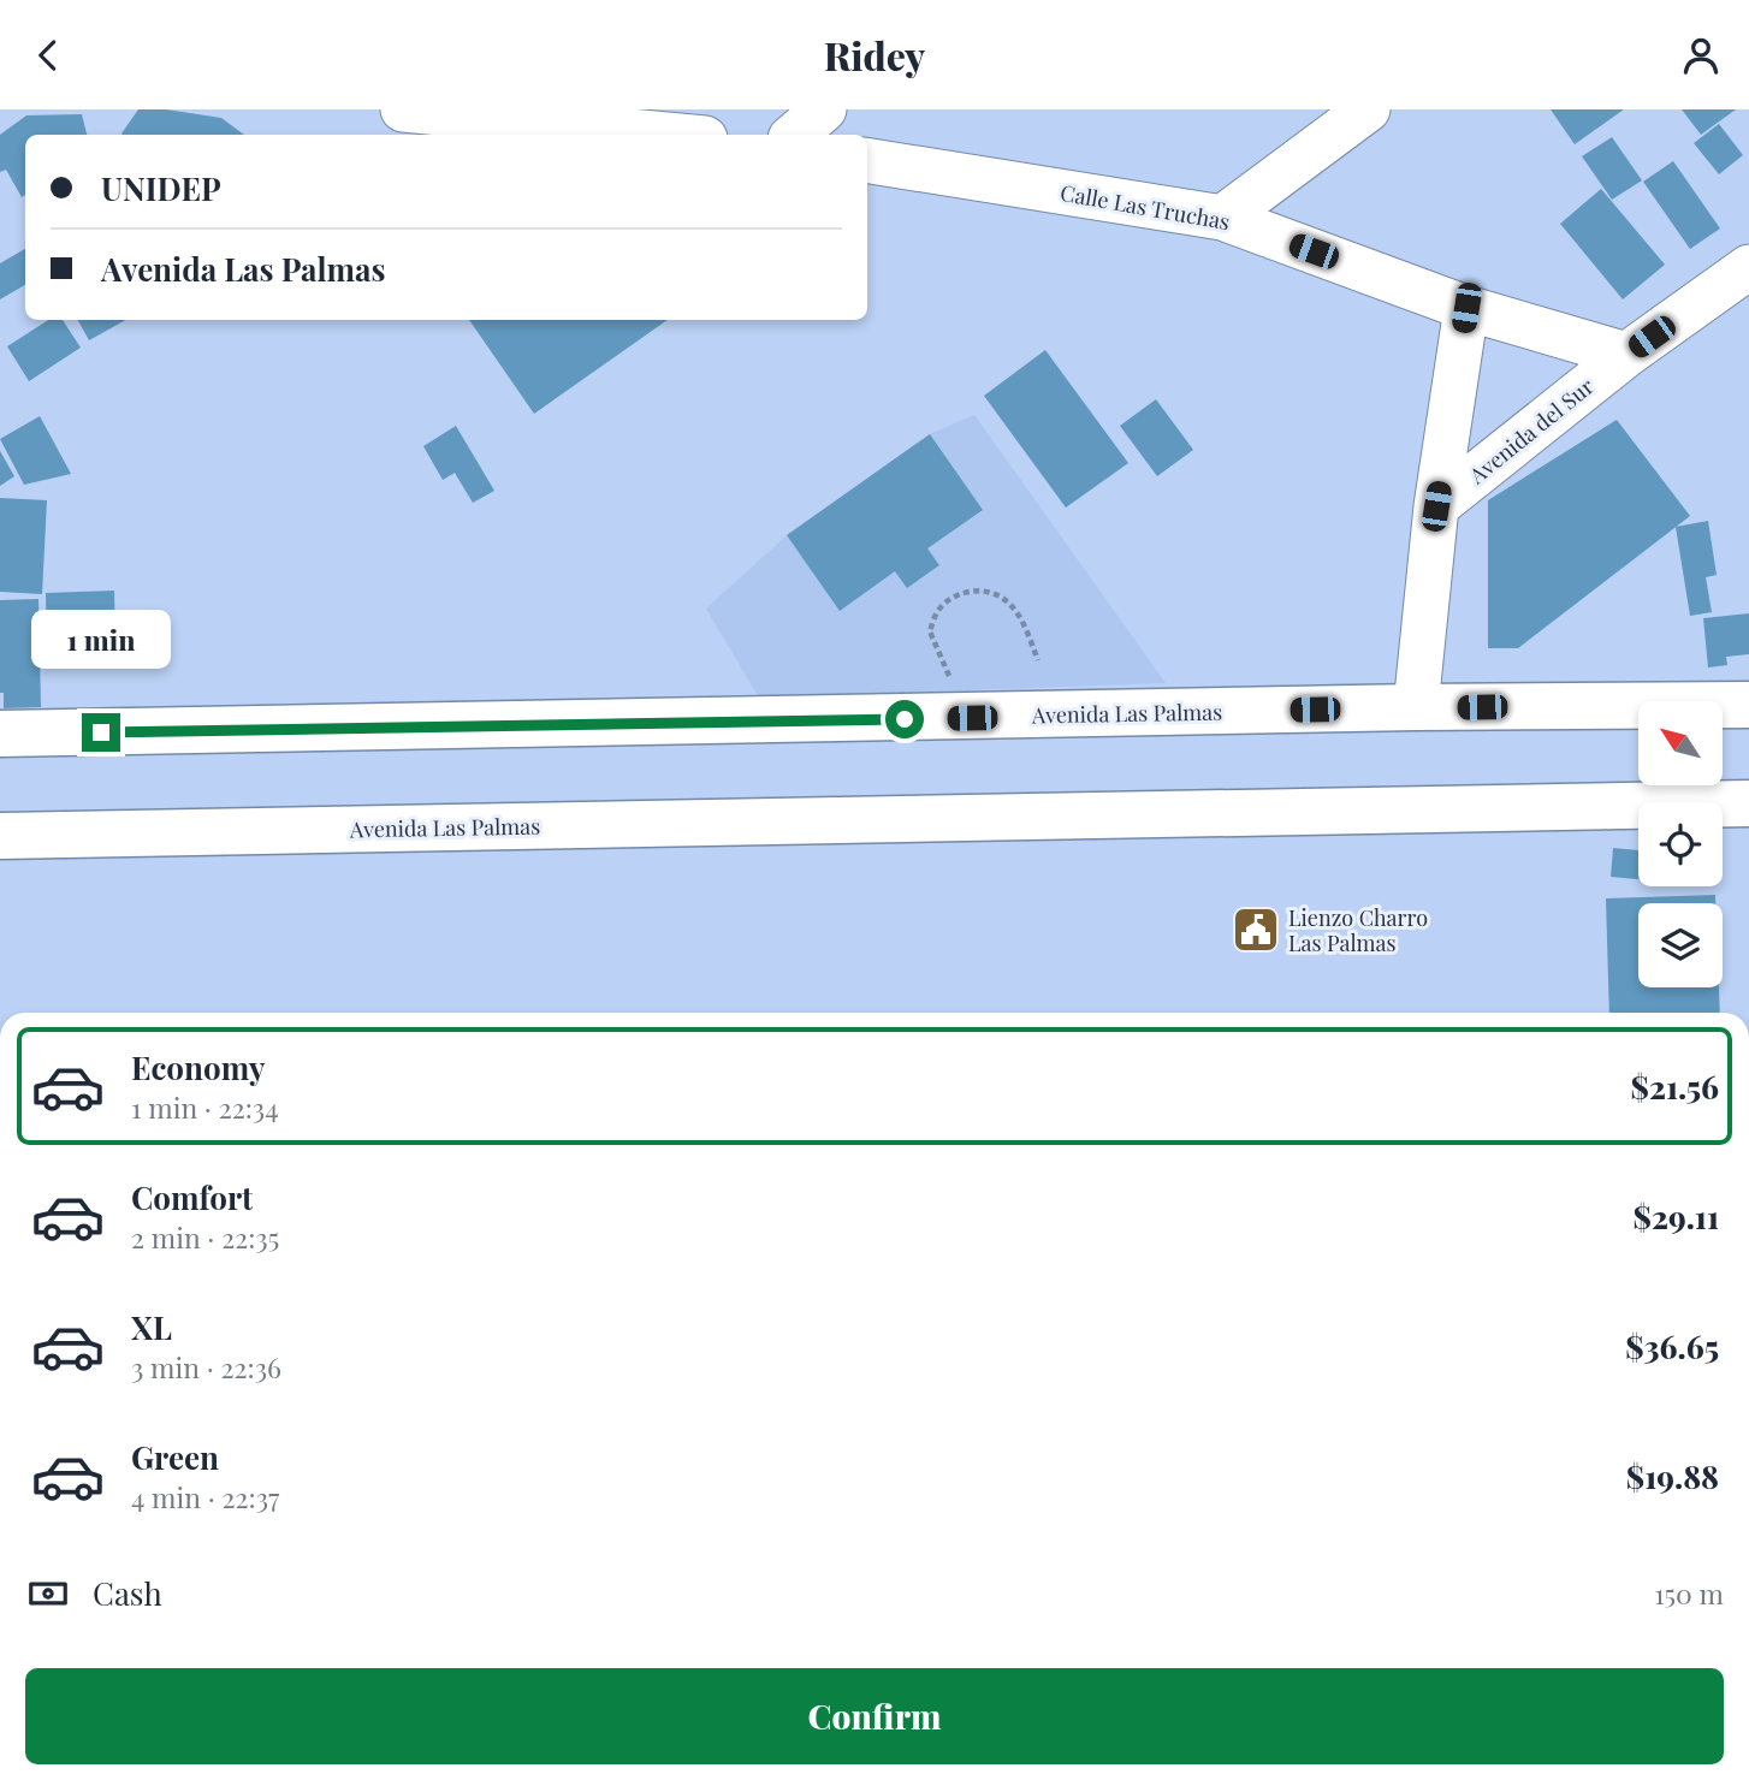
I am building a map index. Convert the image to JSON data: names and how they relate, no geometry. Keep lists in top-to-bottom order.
{
  "streets": {
    "main road": ["Avenida Las Palmas"],
    "street": ["Calle Las Truchas", "Avenida del Sur"]
  },
  "crossings": [
    ["Calle Las Truchas", "Avenida del Sur"]
  ],
  "places": {
    "public building": ["Lienzo Charro Las Palmas"]
  },
  "north": "top left",
  "page": {
    "header": "Ridey",
    "banner": ["UNIDEP", "Avenida Las Palmas"],
    "bubble": "1 min",
    "list": [
      {
        "name": "Economy",
        "note": "1 min · 22:34",
        "value": "$21.56"
      },
      {
        "name": "Comfort",
        "note": "2 min · 22:35",
        "value": "$29.11"
      },
      {
        "name": "XL",
        "note": "3 min · 22:36",
        "value": "$36.65"
      },
      {
        "name": "Green",
        "note": "4 min · 22:37",
        "value": "$19.88"
      }
    ],
    "pay": ["Cash", "150 m"],
    "buttons": "Confirm"
  }
}
